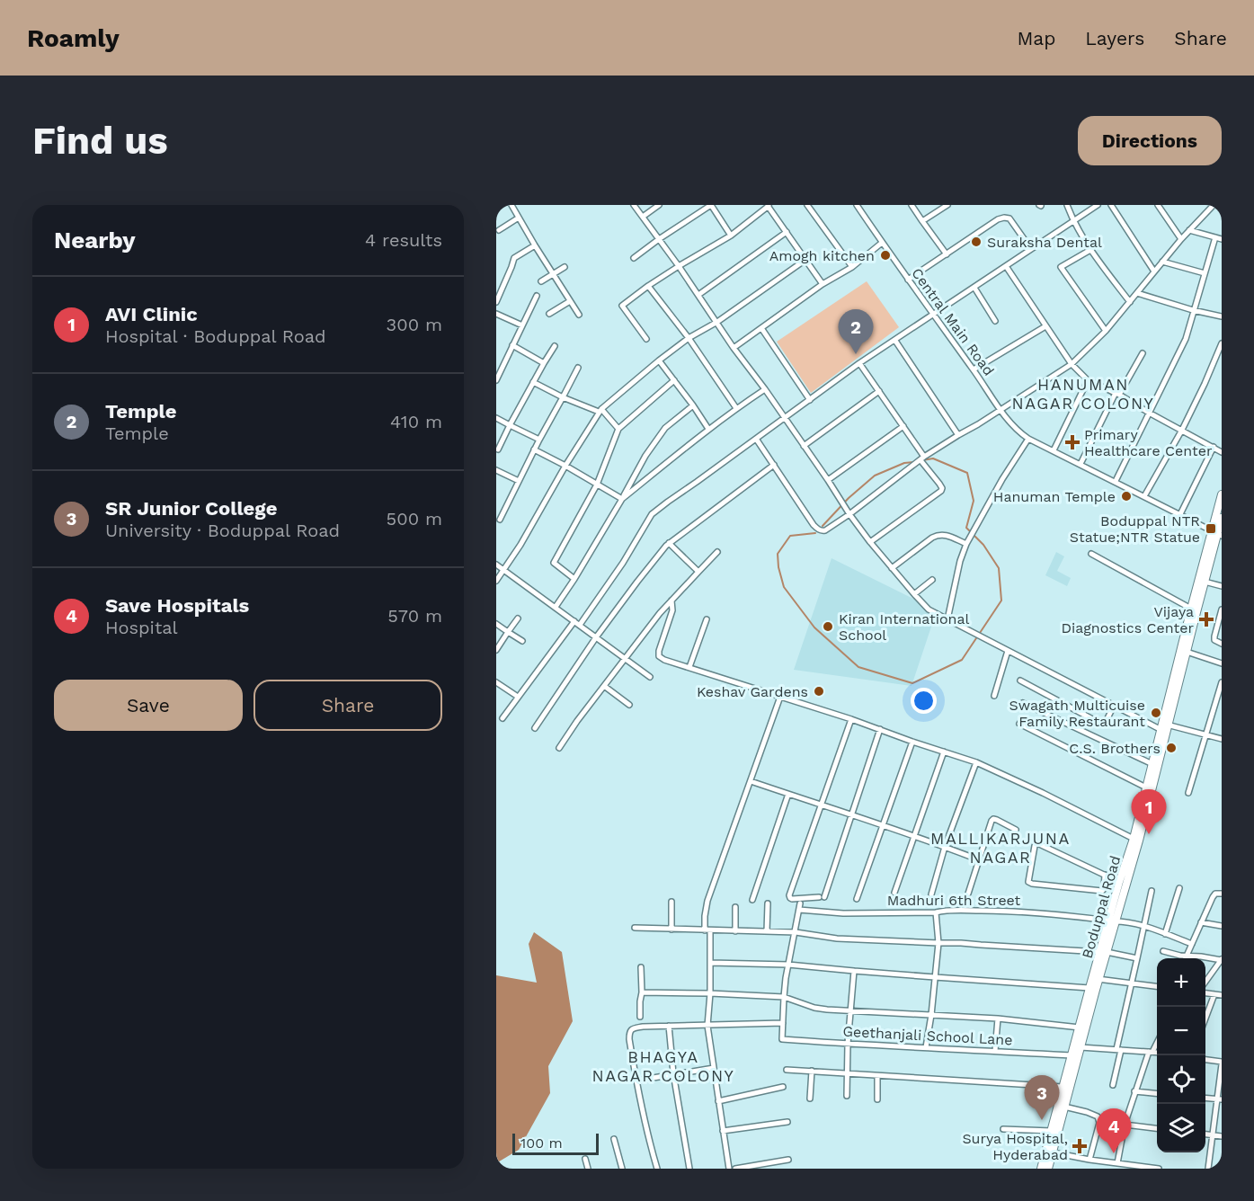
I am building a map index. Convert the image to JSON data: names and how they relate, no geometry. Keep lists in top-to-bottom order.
{
  "streets": {
    "street": [
      "Central Main Road",
      "Madhuri 6th Street",
      "Boduppal Road",
      "Geethanjali School Lane"
    ]
  },
  "crossings": [
    ["Central Main Road", "Boduppal Road"],
    ["Madhuri 6th Street", "Boduppal Road"],
    ["Boduppal Road", "Geethanjali School Lane"]
  ],
  "districts": ["HANUMAN NAGAR COLONY", "MALLIKARJUNA NAGAR", "BHAGYA NAGAR COLONY"],
  "places": {
    "other": [
      "Suraksha Dental",
      "Amogh kitchen",
      "Hanuman Temple",
      "Kiran International School",
      "Keshav Gardens",
      "Swagath Multicuise Family Restaurant",
      "C.S. Brothers"
    ],
    "health": ["Primary Healthcare Center", "Vijaya Diagnostics Center", "Surya Hospital, Hyderabad"],
    "transit": ["Boduppal NTR Statue;NTR Statue"]
  },
  "scale_bar": "100 m",
  "page": {
    "header": "Roamly",
    "nav": ["Map", "Layers", "Share"],
    "buttons": [
      "Directions",
      ["Save", "Share"]
    ],
    "title": "Find us",
    "heading": ["Nearby", "4 results"],
    "list": [
      {
        "mark": "1",
        "name": "AVI Clinic",
        "note": "Hospital · Boduppal Road",
        "value": "300 m"
      },
      {
        "mark": "2",
        "name": "Temple",
        "note": "Temple",
        "value": "410 m"
      },
      {
        "mark": "3",
        "name": "SR Junior College",
        "note": "University · Boduppal Road",
        "value": "500 m"
      },
      {
        "mark": "4",
        "name": "Save Hospitals",
        "note": "Hospital",
        "value": "570 m"
      }
    ],
    "pins": [
      "2",
      "1",
      "3",
      "4"
    ],
    "map_buttons": ["+", "−"],
    "scale": "100 m"
  }
}
